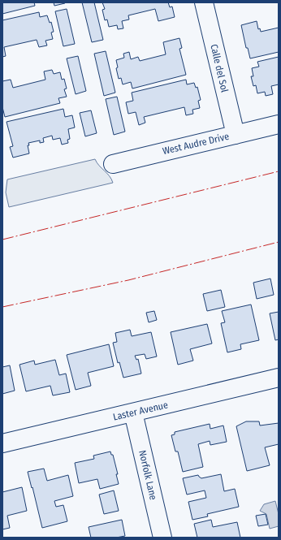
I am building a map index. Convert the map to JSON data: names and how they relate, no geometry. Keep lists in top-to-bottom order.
{
  "streets": {
    "street": [
      "Calle del Sol",
      "West Audre Drive",
      "Laster Avenue",
      "Norfolk Lane"
    ]
  },
  "crossings": [
    ["Calle del Sol", "West Audre Drive"],
    ["Laster Avenue", "Norfolk Lane"]
  ]
}
